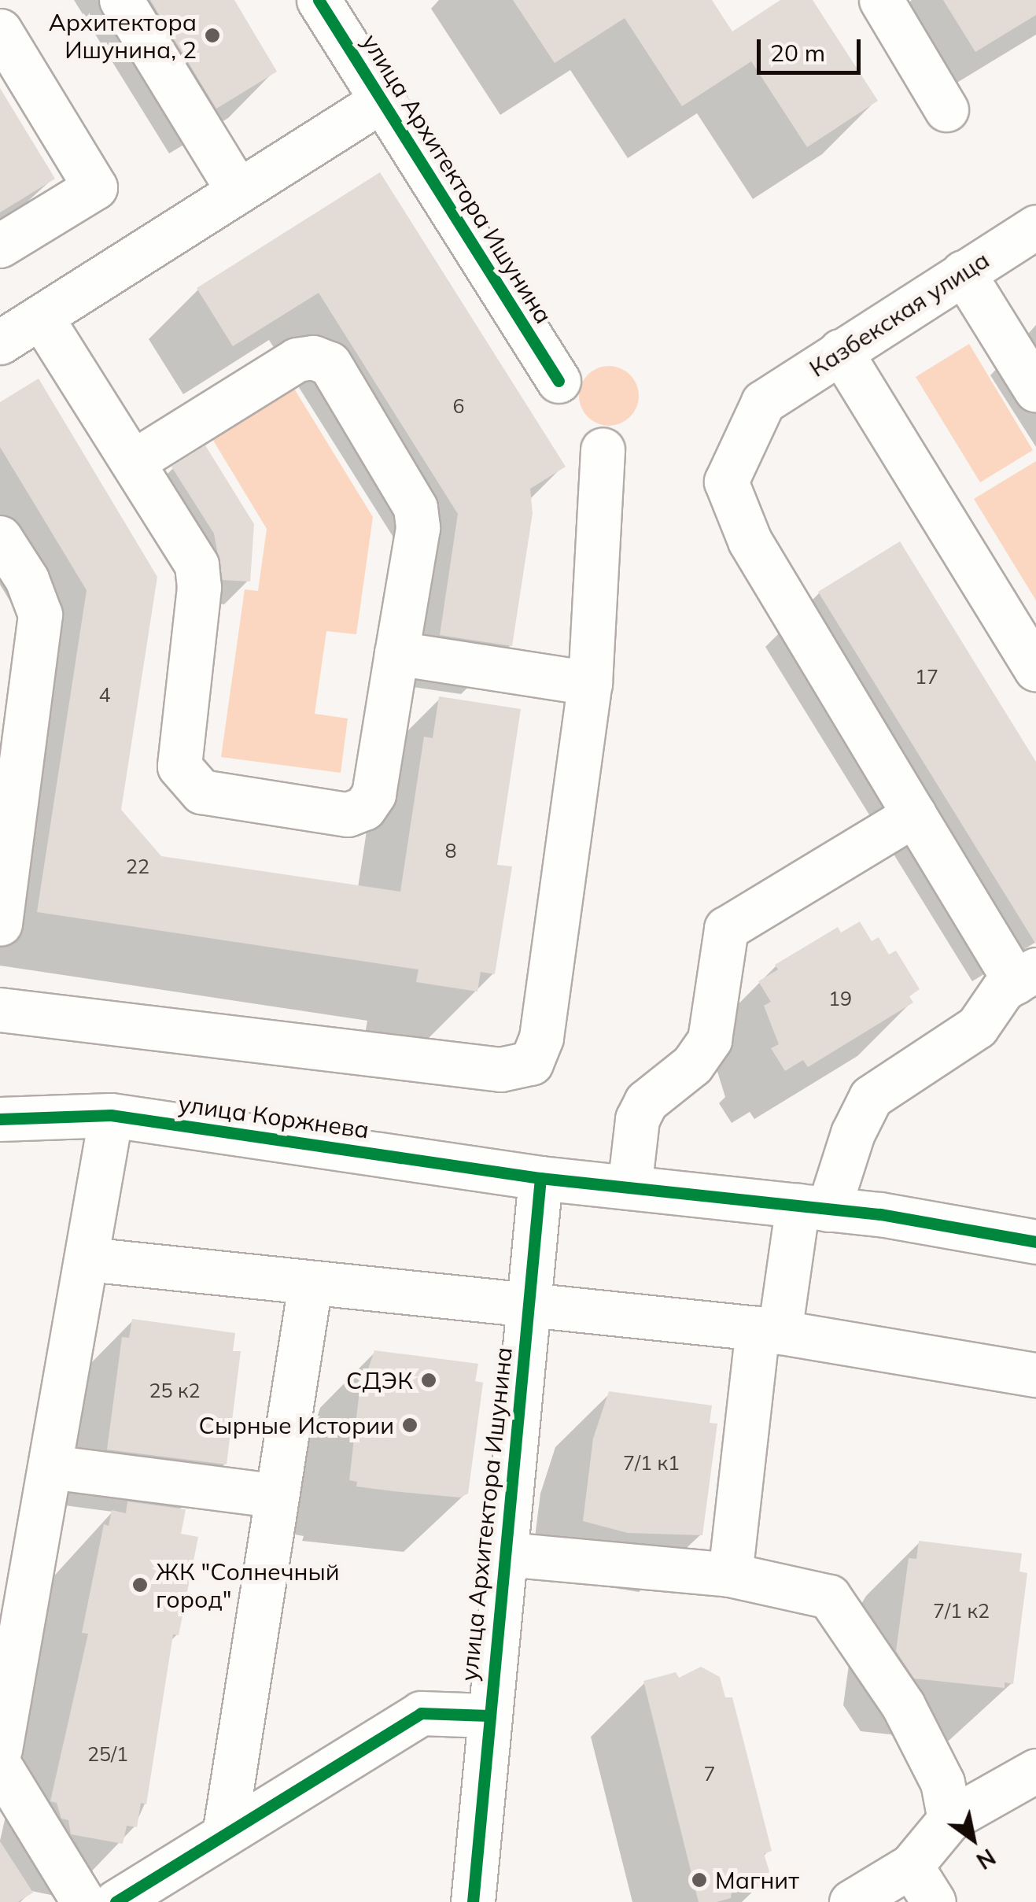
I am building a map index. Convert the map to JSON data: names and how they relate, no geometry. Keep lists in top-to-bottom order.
{
  "streets": {
    "street": ["улица Архитектора Ишунина", "Казбекская улица", "улица Коржнева"]
  },
  "crossings": [
    ["улица Архитектора Ишунина", "улица Коржнева"]
  ],
  "places": [
    "Архитектора Ишунина, 2",
    "СДЭК",
    "Сырные Истории",
    "ЖК \"Солнечный город\"",
    "Магнит"
  ],
  "house_numbers": [
    "6",
    "17",
    "4",
    "8",
    "22",
    "19",
    "25 к2",
    "7/1 к1",
    "7/1 к2",
    "25/1",
    "7"
  ],
  "scale_bar": "20 m",
  "north": "bottom right"
}
